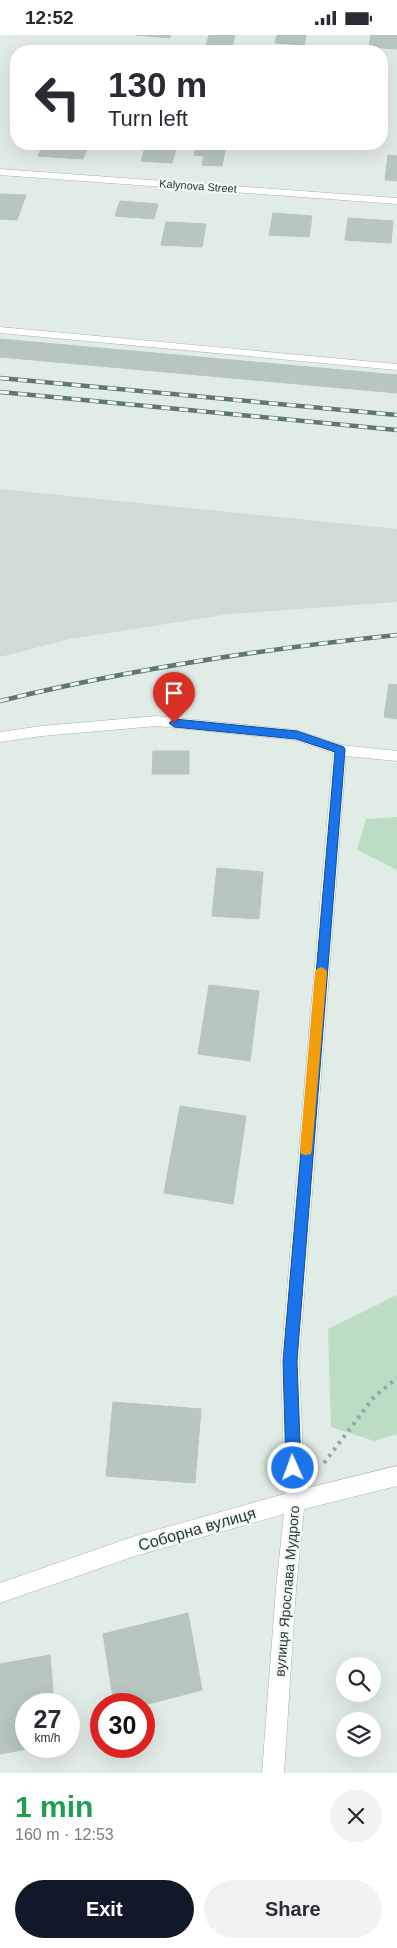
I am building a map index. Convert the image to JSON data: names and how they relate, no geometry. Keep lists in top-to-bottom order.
{
  "streets": {
    "street": ["Kalynova Street", "Соборна вулиця", "вулиця Ярослава Мудрого"]
  },
  "crossings": [
    ["Соборна вулиця", "вулиця Ярослава Мудрого"]
  ],
  "page": {
    "status": "12:52",
    "turn": ["130 m", "Turn left"],
    "speed": "27 km/h",
    "limit": "30",
    "heading": ["1 min", "160 m · 12:53"],
    "buttons": ["Exit", "Share"]
  }
}
